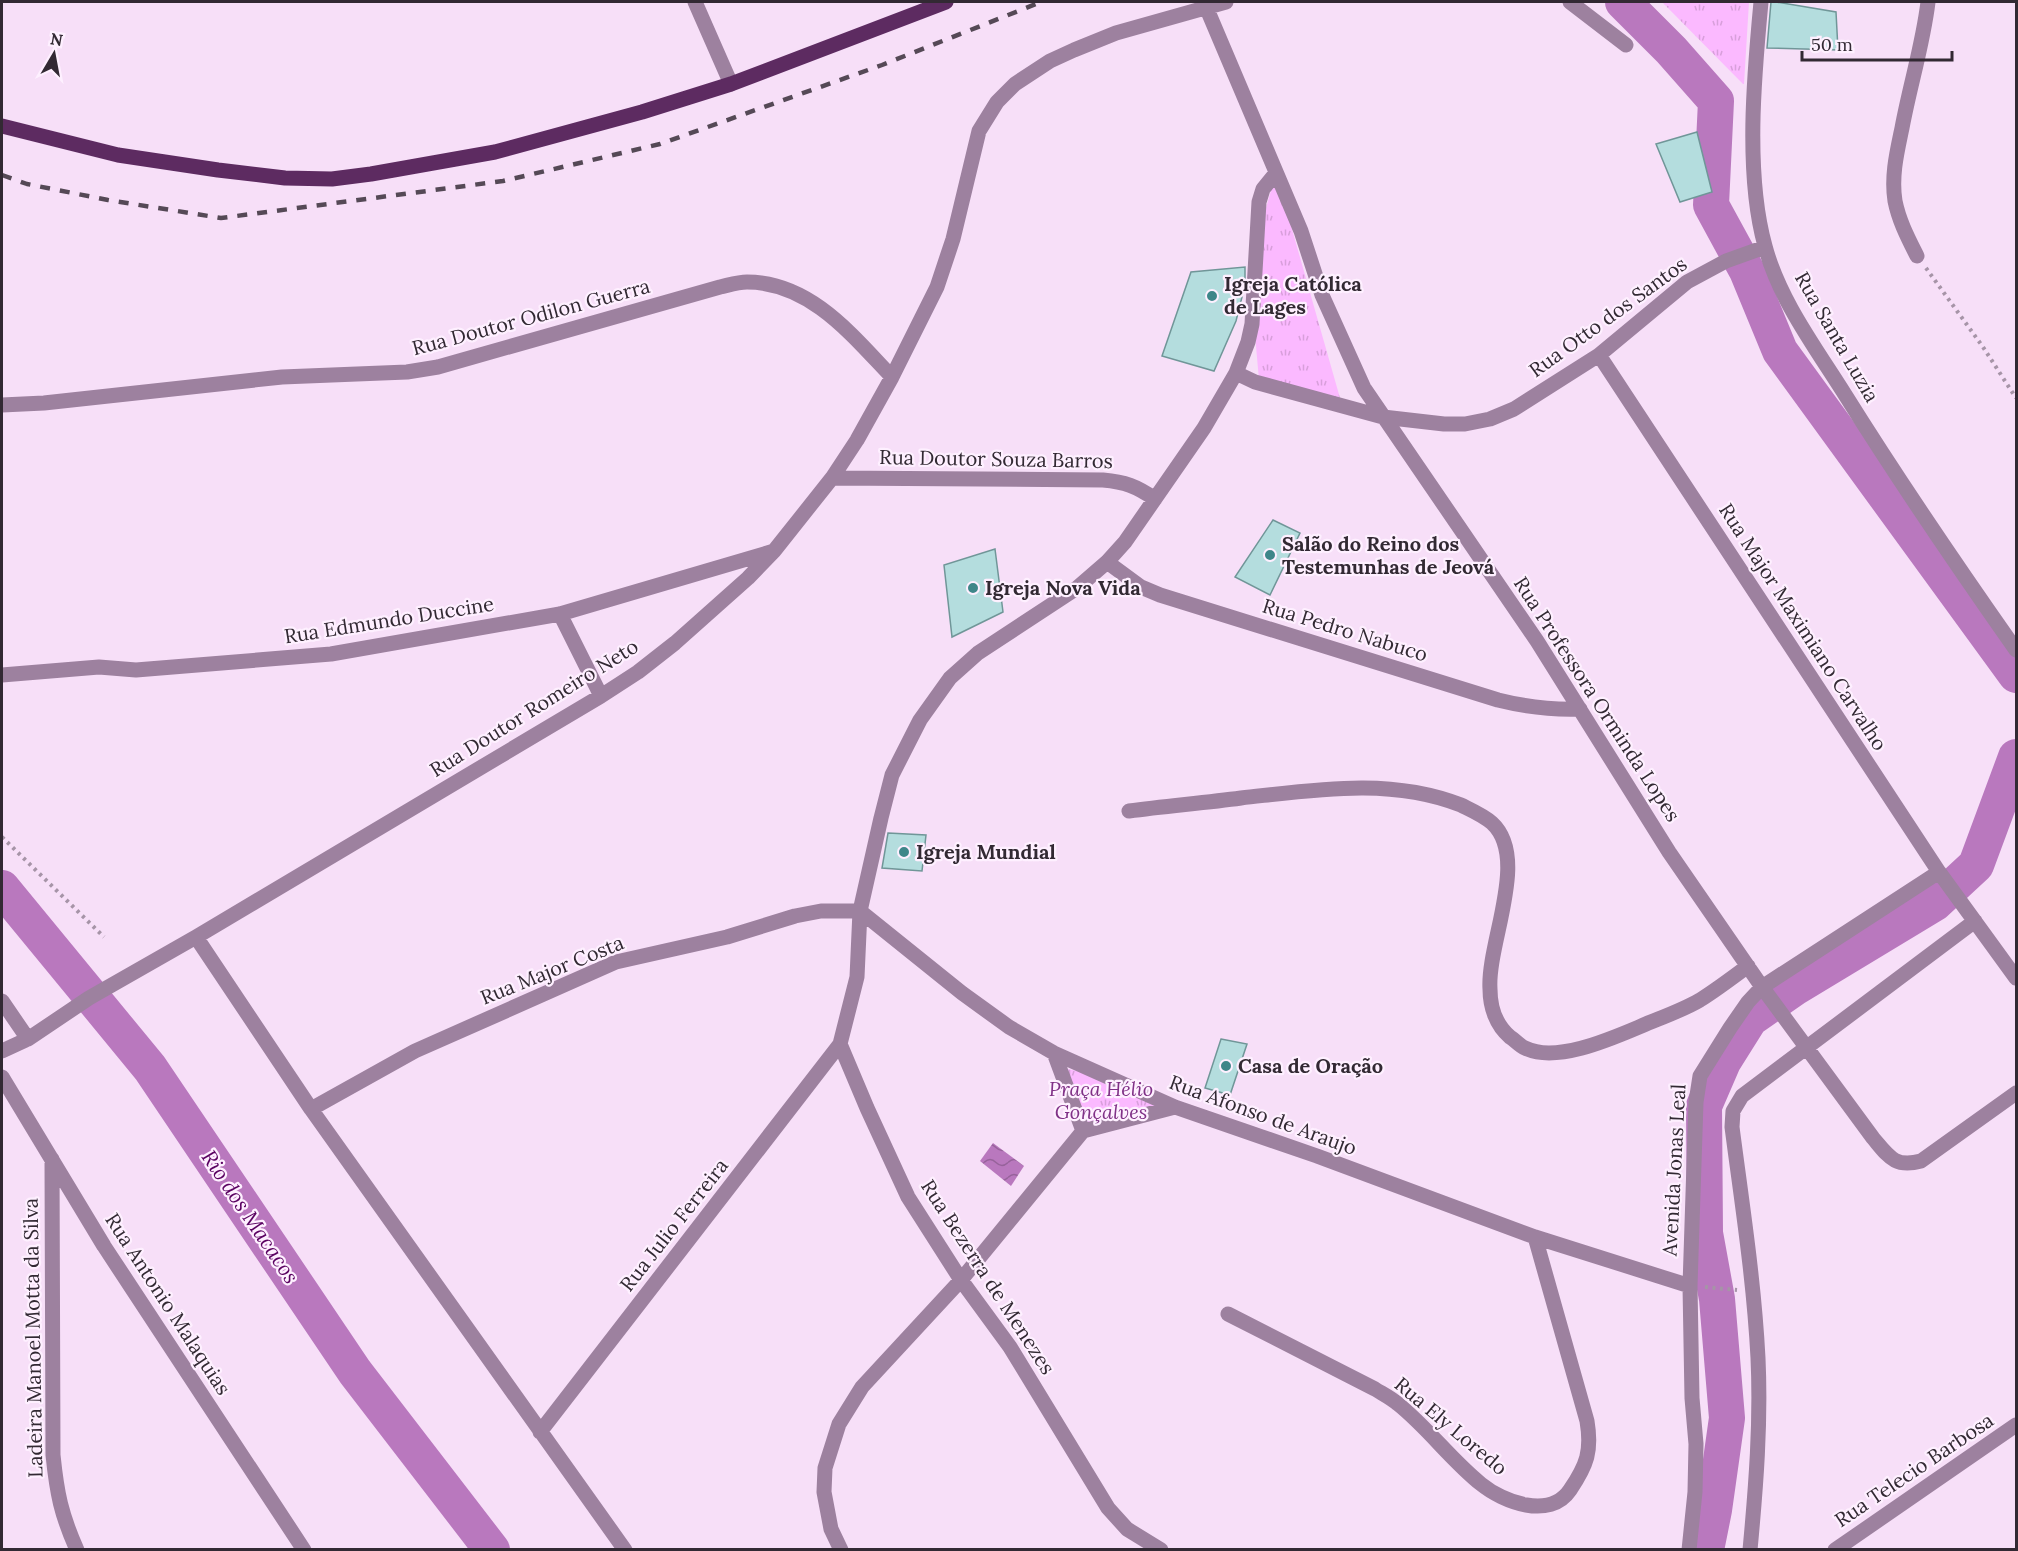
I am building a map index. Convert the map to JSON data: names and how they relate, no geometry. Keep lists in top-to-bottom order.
{
  "streets": {
    "street": [
      "Rua Doutor Odilon Guerra",
      "Rua Otto dos Santos",
      "Rua Santa Luzia",
      "Rua Doutor Souza Barros",
      "Rua Edmundo Duccine",
      "Rua Major Maximiano Carvalho",
      "Rua Pedro Nabuco",
      "Rua Professora Orminda Lopes",
      "Rua Doutor Romeiro Neto",
      "Rua Major Costa",
      "Rua Afonso de Araujo",
      "Avenida Jonas Leal",
      "Rua Julio Ferreira",
      "Rua Bezerra de Menezes",
      "Rua Antonio Malaquias",
      "Ladeira Manoel Motta da Silva",
      "Rua Ely Loredo",
      "Rua Telecio Barbosa"
    ]
  },
  "crossings": [
    ["Rua Doutor Odilon Guerra", "Rua Doutor Romeiro Neto"],
    ["Rua Otto dos Santos", "Rua Santa Luzia"],
    ["Rua Otto dos Santos", "Rua Major Maximiano Carvalho"],
    ["Rua Otto dos Santos", "Rua Professora Orminda Lopes"],
    ["Rua Doutor Souza Barros", "Rua Doutor Romeiro Neto"],
    ["Rua Edmundo Duccine", "Rua Doutor Romeiro Neto"],
    ["Rua Major Maximiano Carvalho", "Avenida Jonas Leal"],
    ["Rua Pedro Nabuco", "Rua Professora Orminda Lopes"],
    ["Rua Professora Orminda Lopes", "Rua Doutor Romeiro Neto"],
    ["Rua Professora Orminda Lopes", "Avenida Jonas Leal"],
    ["Rua Major Costa", "Rua Afonso de Araujo"],
    ["Rua Afonso de Araujo", "Avenida Jonas Leal"],
    ["Rua Afonso de Araujo", "Rua Ely Loredo"],
    ["Rua Julio Ferreira", "Rua Bezerra de Menezes"],
    ["Rua Antonio Malaquias", "Ladeira Manoel Motta da Silva"]
  ],
  "water": ["Rio dos Macacos"],
  "parks": ["Praça Hélio Gonçalves"],
  "places": [
    "Igreja Católica de Lages",
    "Salão do Reino dos Testemunhas de Jeová",
    "Igreja Nova Vida",
    "Igreja Mundial",
    "Casa de Oração"
  ],
  "scale_bar": "50 m",
  "north": "top"
}
